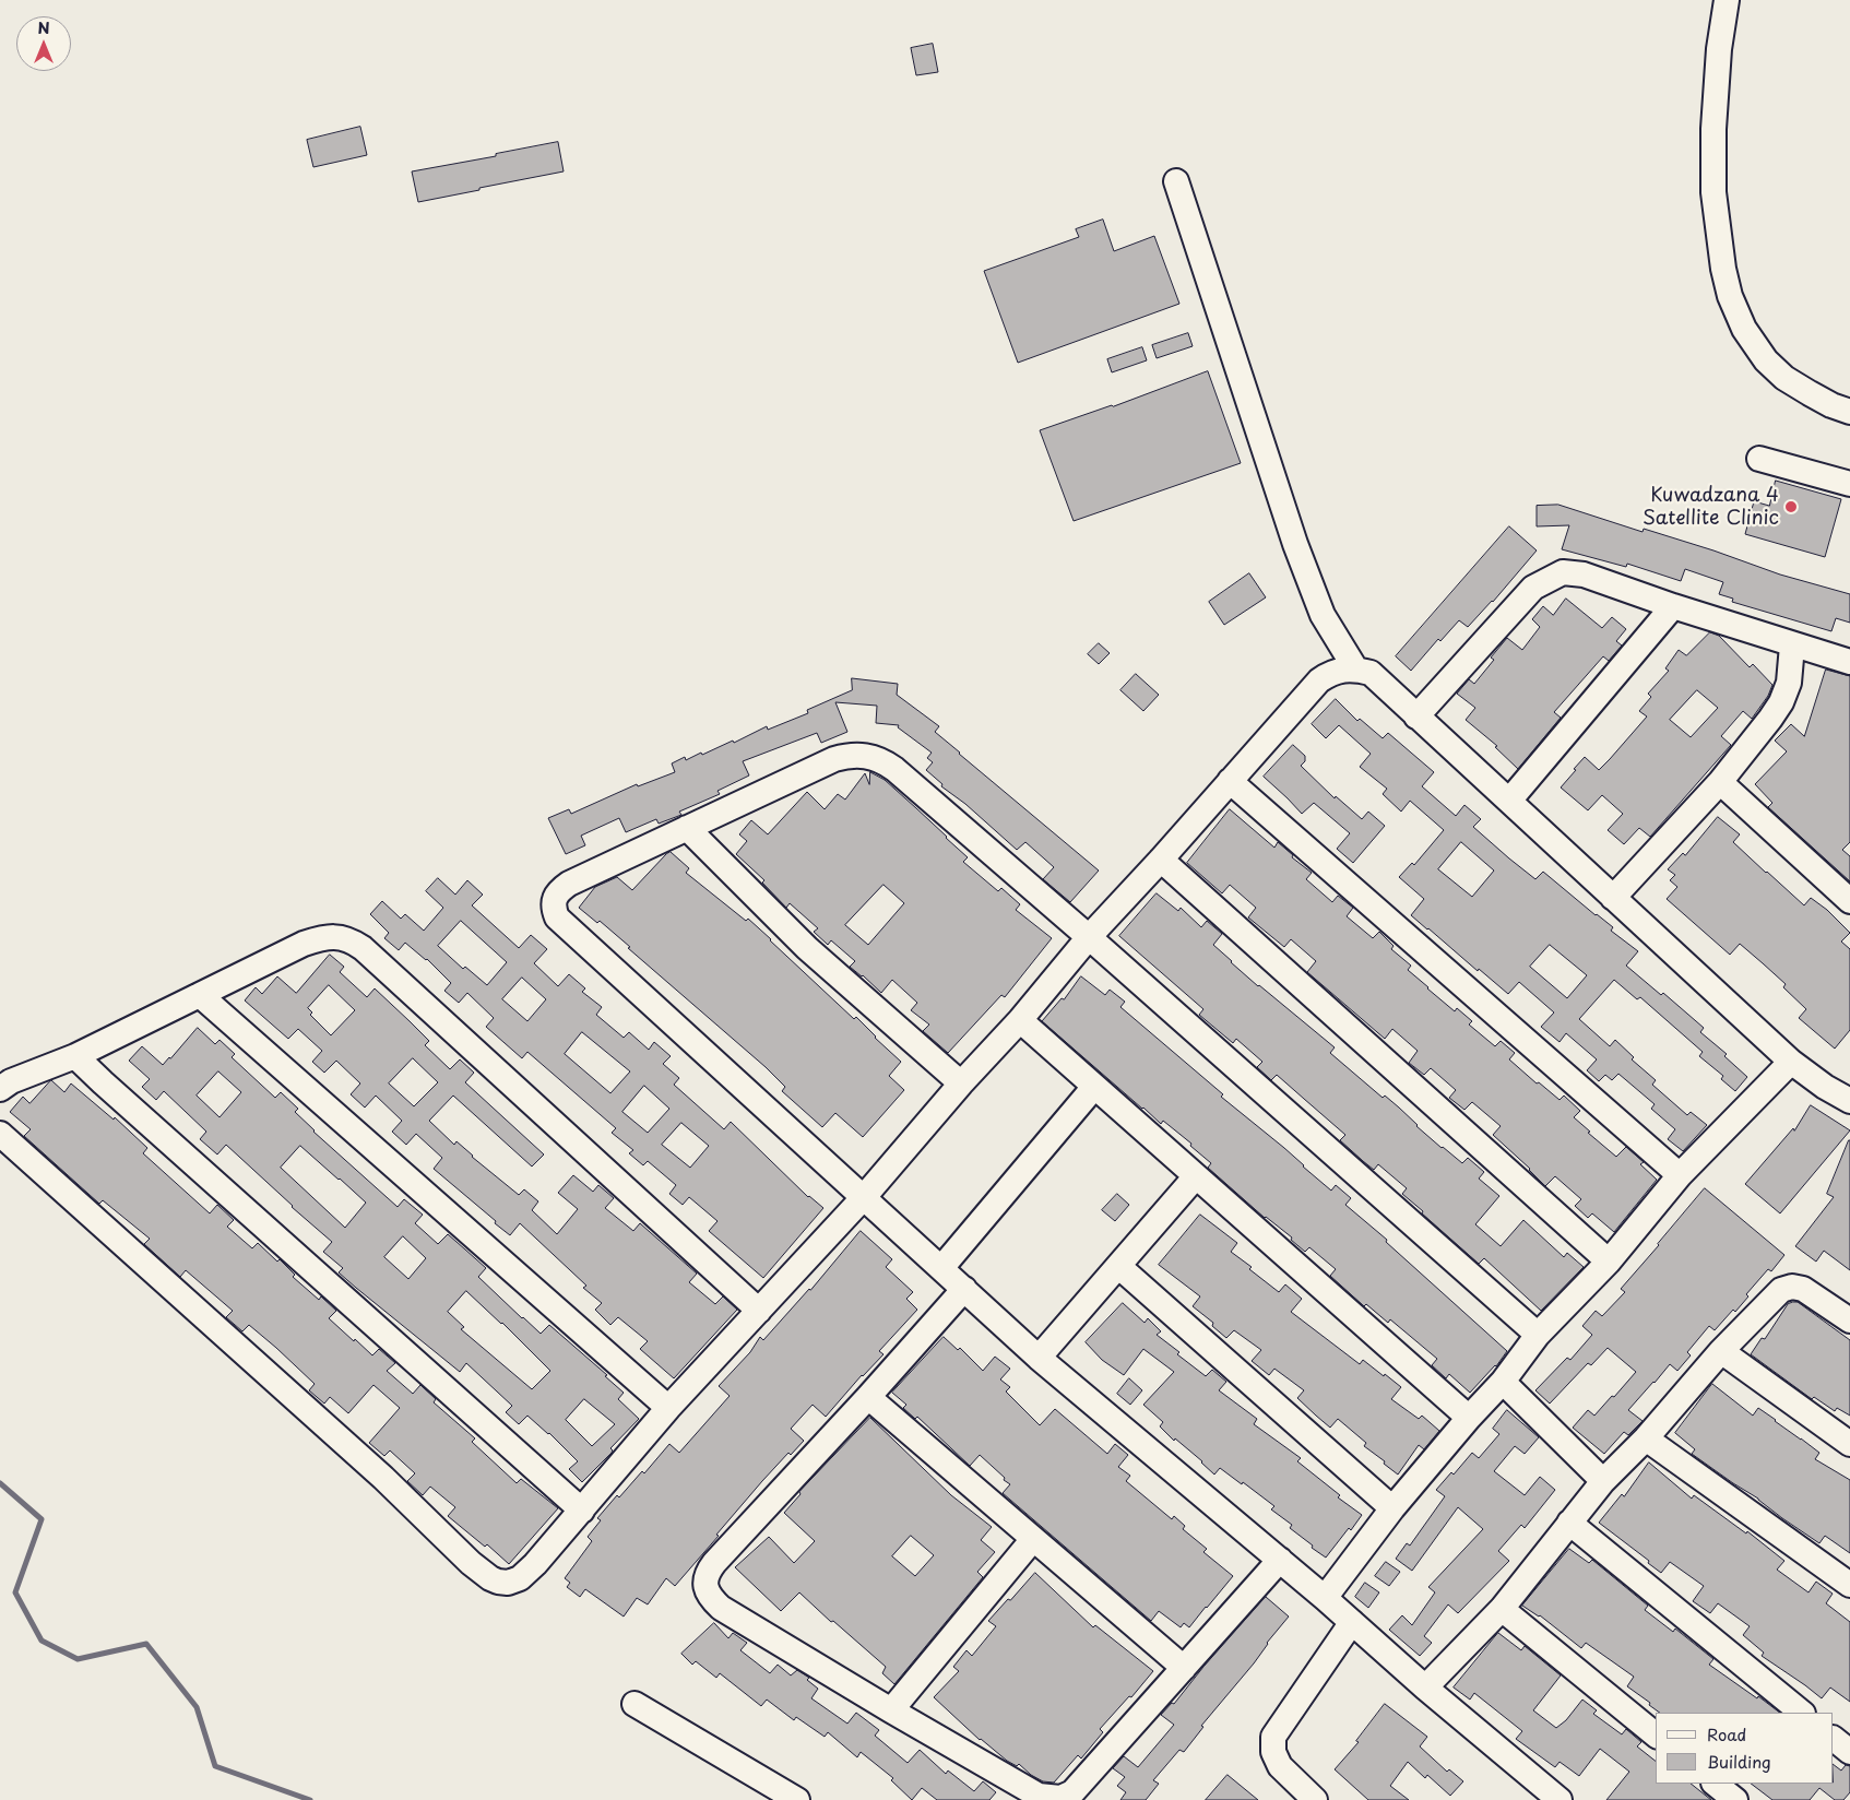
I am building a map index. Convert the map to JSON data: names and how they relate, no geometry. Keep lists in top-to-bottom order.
{
  "places": ["Kuwadzana 4 Satellite Clinic"],
  "legend": ["Road", "Building"],
  "north": "top"
}
